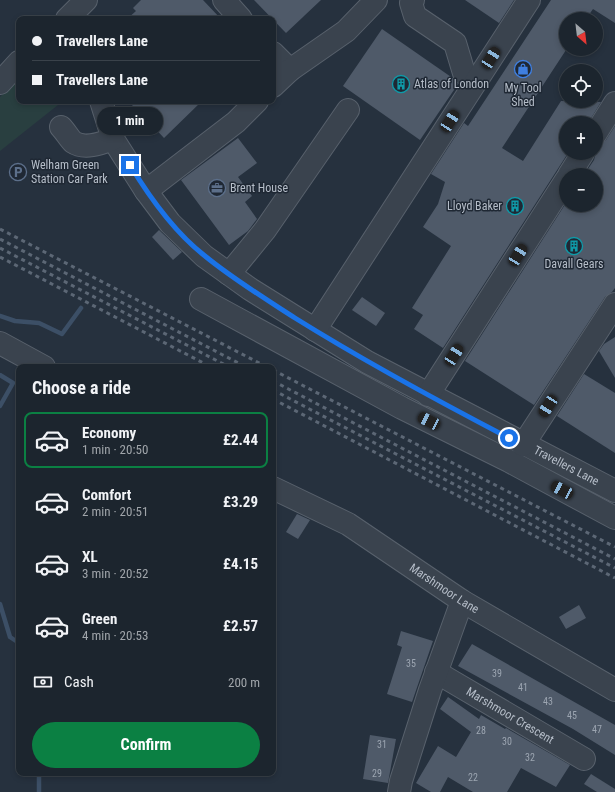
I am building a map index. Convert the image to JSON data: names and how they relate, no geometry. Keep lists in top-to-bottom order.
{
  "streets": {
    "street": ["Travellers Lane", "Marshmoor Lane", "Marshmoor Crescent"]
  },
  "places": {
    "shop": ["My Tool Shed"],
    "building": ["Atlas of London", "Lloyd Baker", "Davall Gears"],
    "parking": ["Welham Green Station Car Park"],
    "office": ["Brent House"]
  },
  "house_numbers": [
    "35",
    "39",
    "41",
    "43",
    "45",
    "47",
    "28",
    "30",
    "31",
    "32",
    "29",
    "22"
  ],
  "north": "bottom right",
  "page": {
    "map_buttons": ["+", "−"],
    "banner": ["Travellers Lane", "Travellers Lane"],
    "bubble": "1 min",
    "heading": "Choose a ride",
    "list": [
      {
        "name": "Economy",
        "note": "1 min · 20:50",
        "value": "£2.44"
      },
      {
        "name": "Comfort",
        "note": "2 min · 20:51",
        "value": "£3.29"
      },
      {
        "name": "XL",
        "note": "3 min · 20:52",
        "value": "£4.15"
      },
      {
        "name": "Green",
        "note": "4 min · 20:53",
        "value": "£2.57"
      }
    ],
    "pay": ["Cash", "200 m"],
    "buttons": "Confirm"
  }
}
